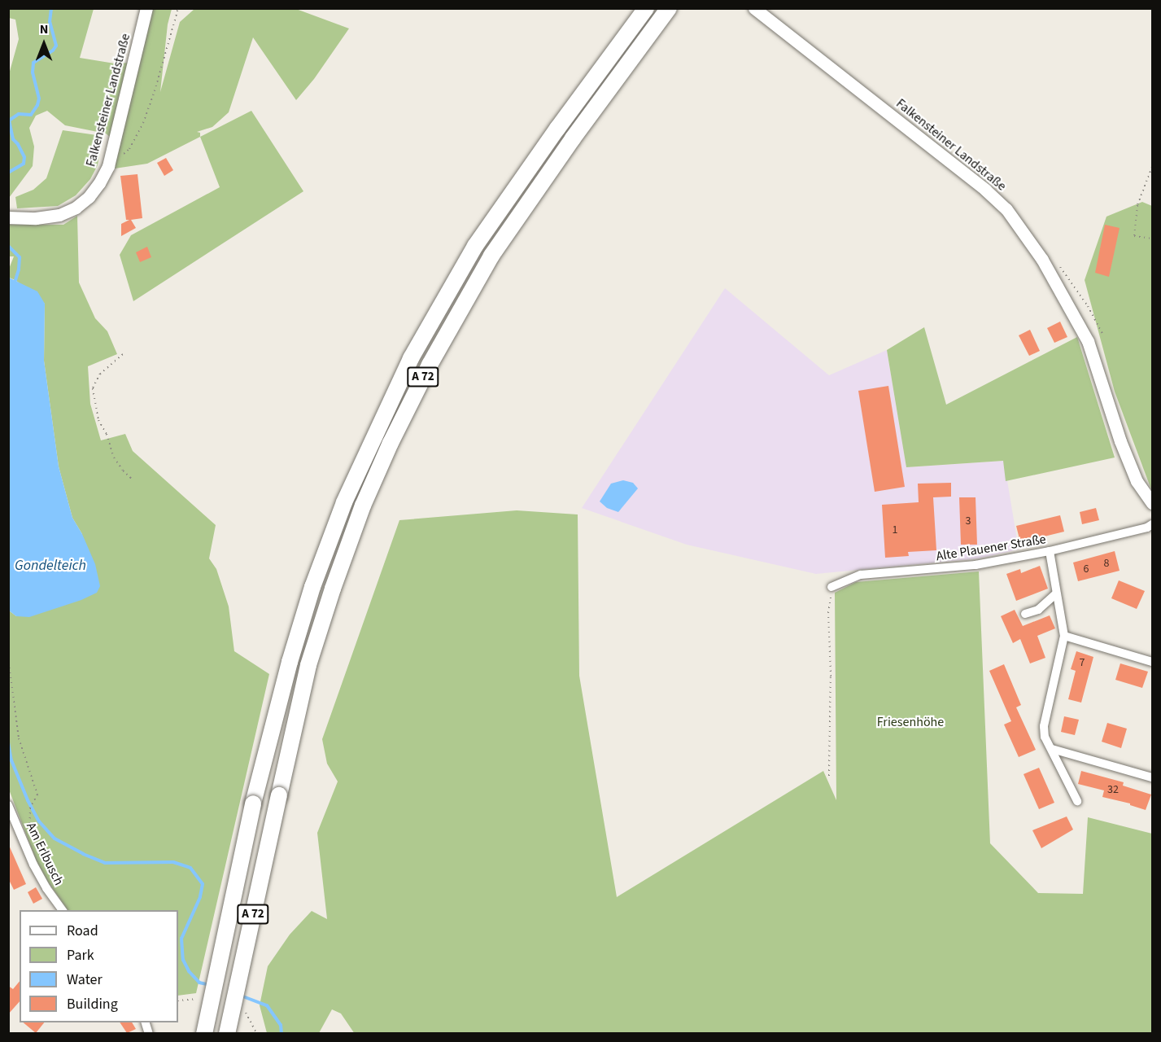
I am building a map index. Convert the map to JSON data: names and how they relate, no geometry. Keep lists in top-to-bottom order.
{
  "streets": {
    "highway": ["A 72"],
    "main road": ["Falkensteiner Landstraße"],
    "street": ["Alte Plauener Straße", "Am Erlbusch"]
  },
  "water": ["Gondelteich"],
  "parks": ["Friesenhöhe"],
  "house_numbers": [
    "3",
    "1",
    "8",
    "6",
    "7",
    "32"
  ],
  "legend": [
    "Road",
    "Park",
    "Water",
    "Building"
  ],
  "north": "top"
}
